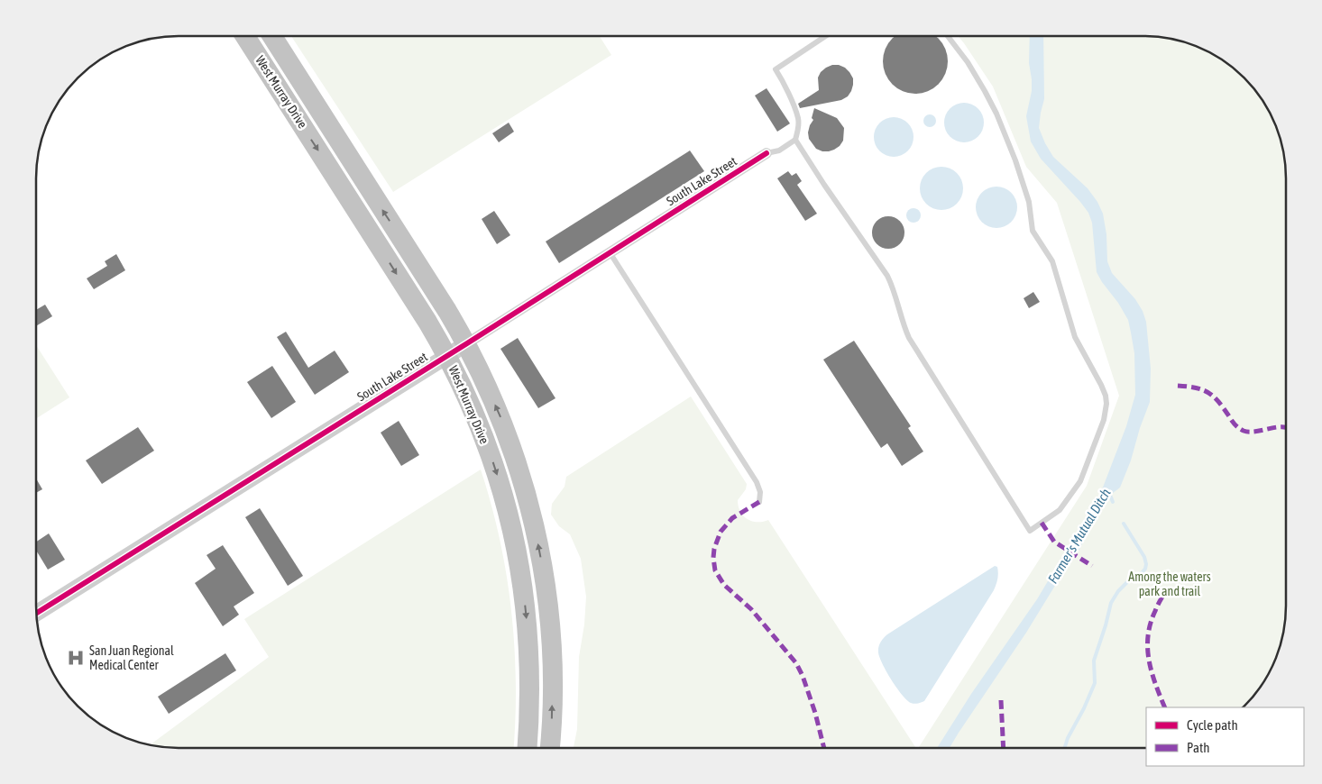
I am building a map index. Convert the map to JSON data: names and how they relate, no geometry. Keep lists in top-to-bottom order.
{
  "streets": {
    "highway": ["West Murray Drive"],
    "street": ["South Lake Street"]
  },
  "crossings": [
    ["West Murray Drive", "South Lake Street"]
  ],
  "water": ["Farmer's Mutual Ditch"],
  "parks": ["Among the waters park and trail"],
  "places": {
    "hospital": ["San Juan Regional Medical Center"]
  },
  "legend": ["Cycle path", "Path"]
}
